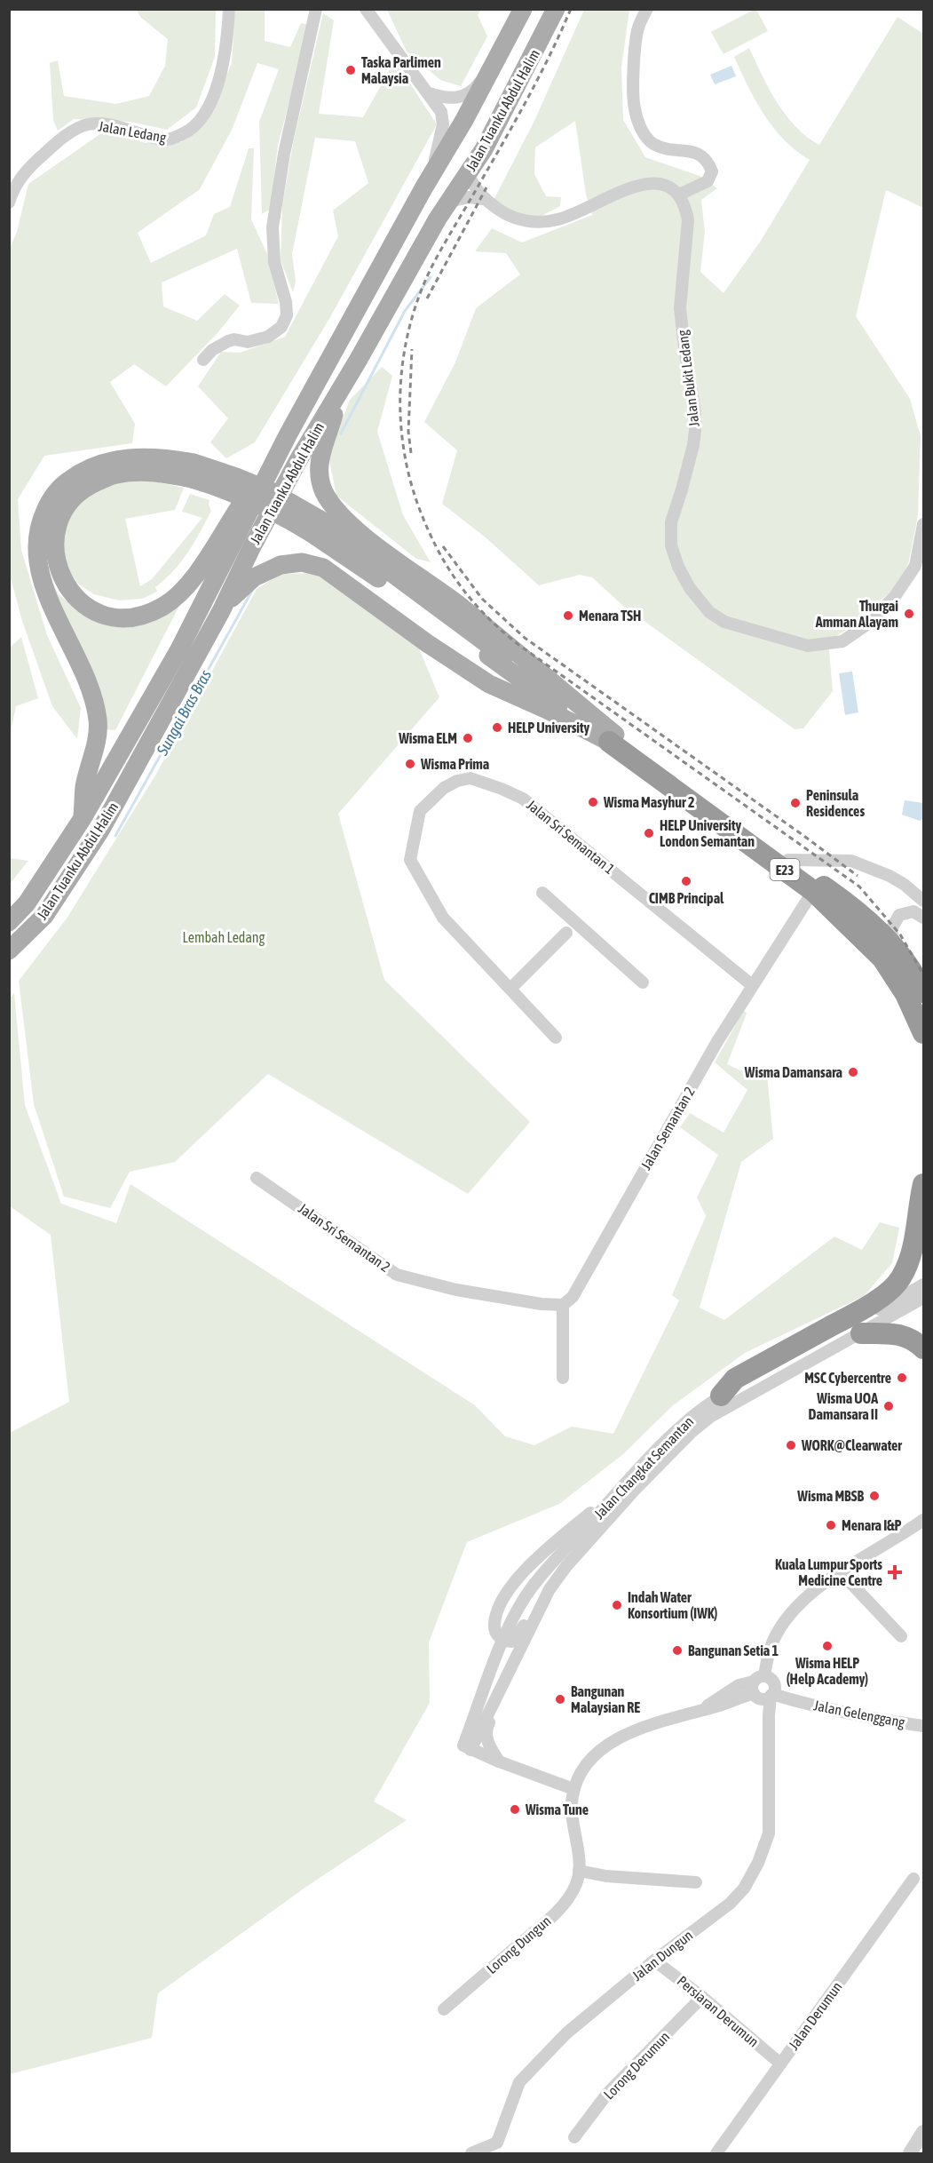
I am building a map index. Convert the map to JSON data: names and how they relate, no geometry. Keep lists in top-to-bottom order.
{
  "streets": {
    "highway": ["E23"],
    "main road": ["Jalan Tuanku Abdul Halim"],
    "street": [
      "Jalan Ledang",
      "Jalan Bukit Ledang",
      "Jalan Sri Semantan 1",
      "Jalan Semantan 2",
      "Jalan Sri Semantan 2",
      "Jalan Changkat Semantan",
      "Jalan Gelenggang",
      "Lorong Dungun",
      "Jalan Dungun",
      "Persiaran Derumun",
      "Jalan Derumun",
      "Lorong Derumun"
    ]
  },
  "crossings": [
    ["Jalan Sri Semantan 1", "Jalan Semantan 2"],
    ["E23", "Jalan Semantan 2"],
    ["Jalan Semantan 2", "Jalan Sri Semantan 2"],
    ["Jalan Gelenggang", "Lorong Dungun"],
    ["Jalan Gelenggang", "Jalan Dungun"],
    ["Lorong Dungun", "Jalan Dungun"],
    ["Jalan Dungun", "Persiaran Derumun"],
    ["Persiaran Derumun", "Jalan Derumun"],
    ["Persiaran Derumun", "Lorong Derumun"]
  ],
  "water": ["Sungai Bras Bras"],
  "parks": ["Lembah Ledang"],
  "places": {
    "other": [
      "Taska Parlimen Malaysia",
      "Thurgai Amman Alayam",
      "Menara TSH",
      "HELP University",
      "Wisma ELM",
      "Wisma Prima",
      "Wisma Masyhur 2",
      "Peninsula Residences",
      "HELP University London Semantan",
      "CIMB Principal",
      "Wisma Damansara",
      "MSC Cybercentre",
      "Wisma UOA Damansara II",
      "WORK@Clearwater",
      "Wisma MBSB",
      "Menara I&P",
      "Indah Water Konsortium (IWK)",
      "Wisma HELP (Help Academy)",
      "Bangunan Setia 1",
      "Bangunan Malaysian RE",
      "Wisma Tune"
    ],
    "health": ["Kuala Lumpur Sports Medicine Centre"]
  }
}
